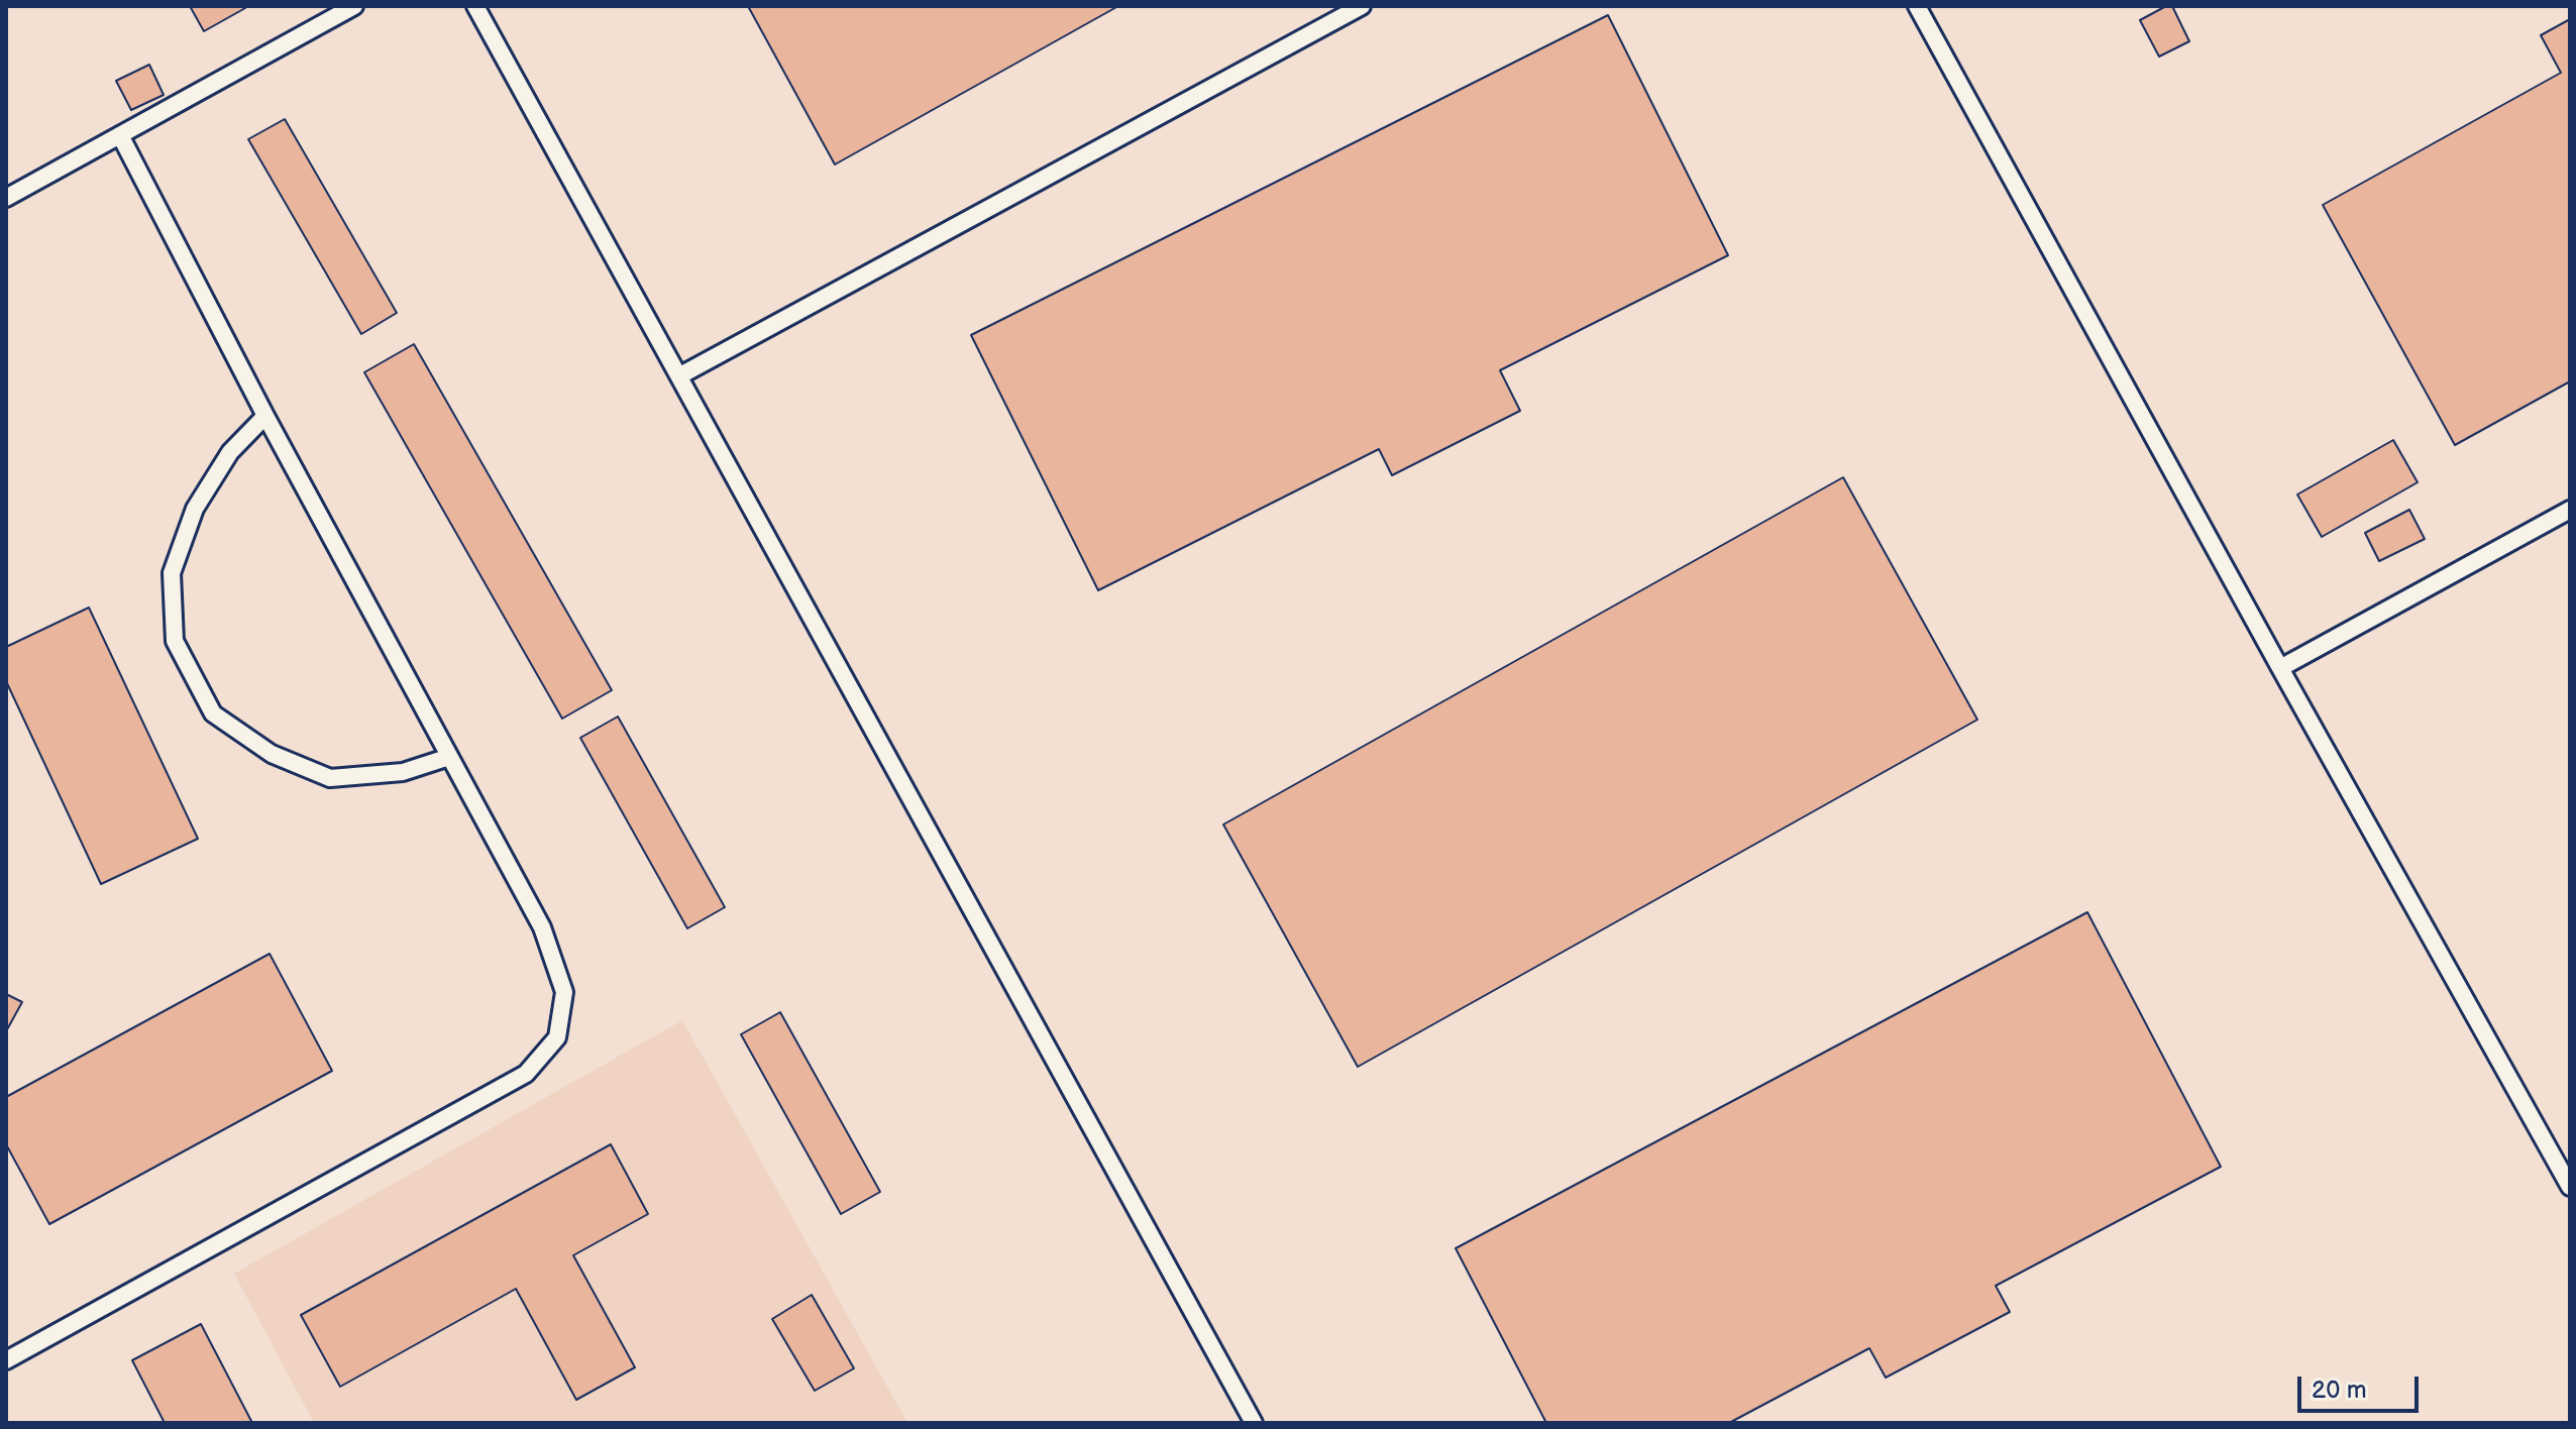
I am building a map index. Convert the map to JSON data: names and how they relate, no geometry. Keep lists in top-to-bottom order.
{
  "scale_bar": "20 m"
}
